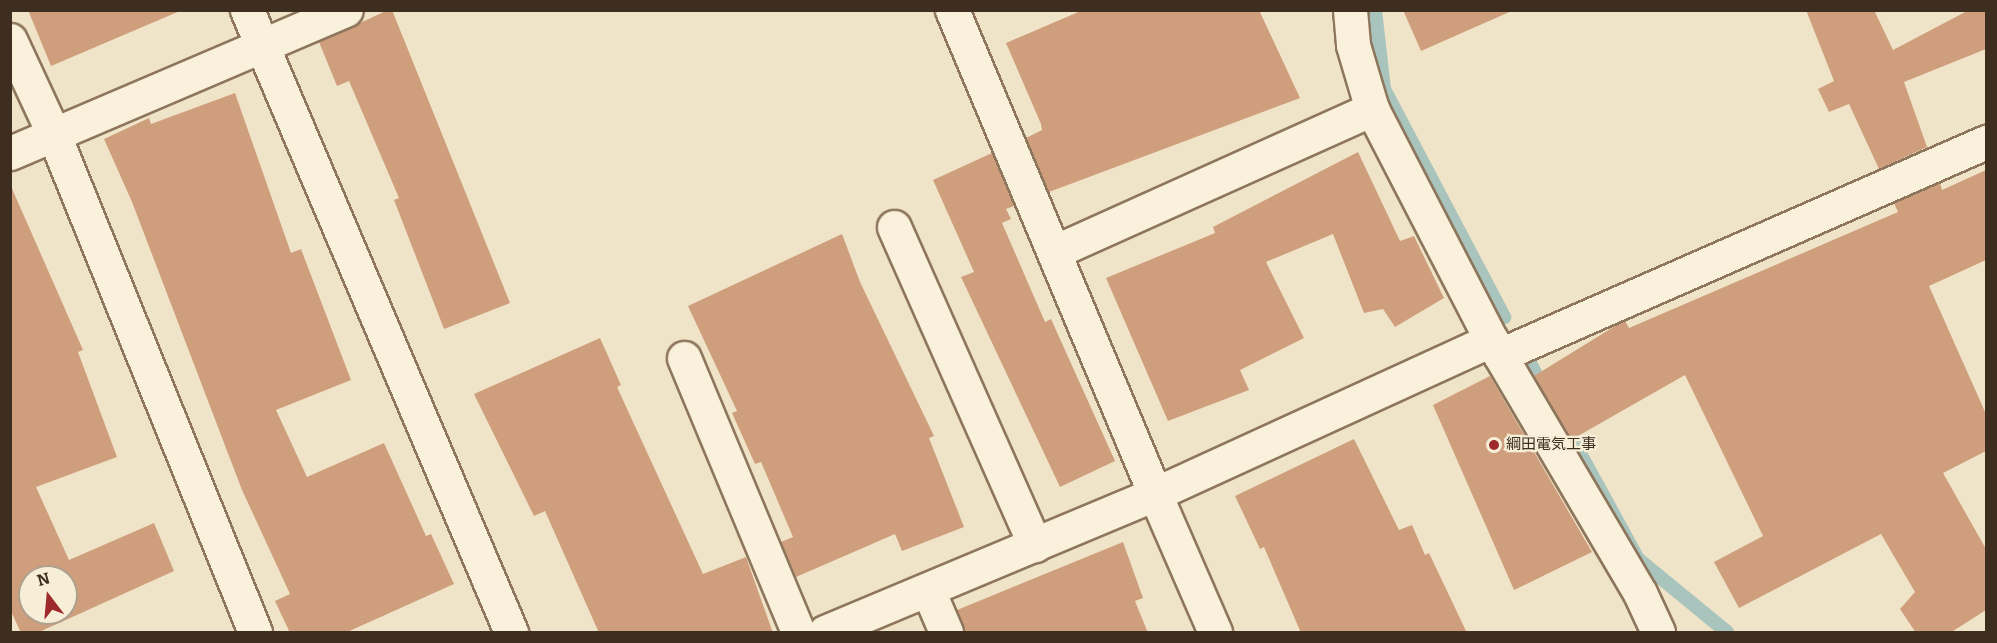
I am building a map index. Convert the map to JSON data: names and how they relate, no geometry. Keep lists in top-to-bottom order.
{
  "places": ["綱田電気工事"],
  "north": "top"
}
